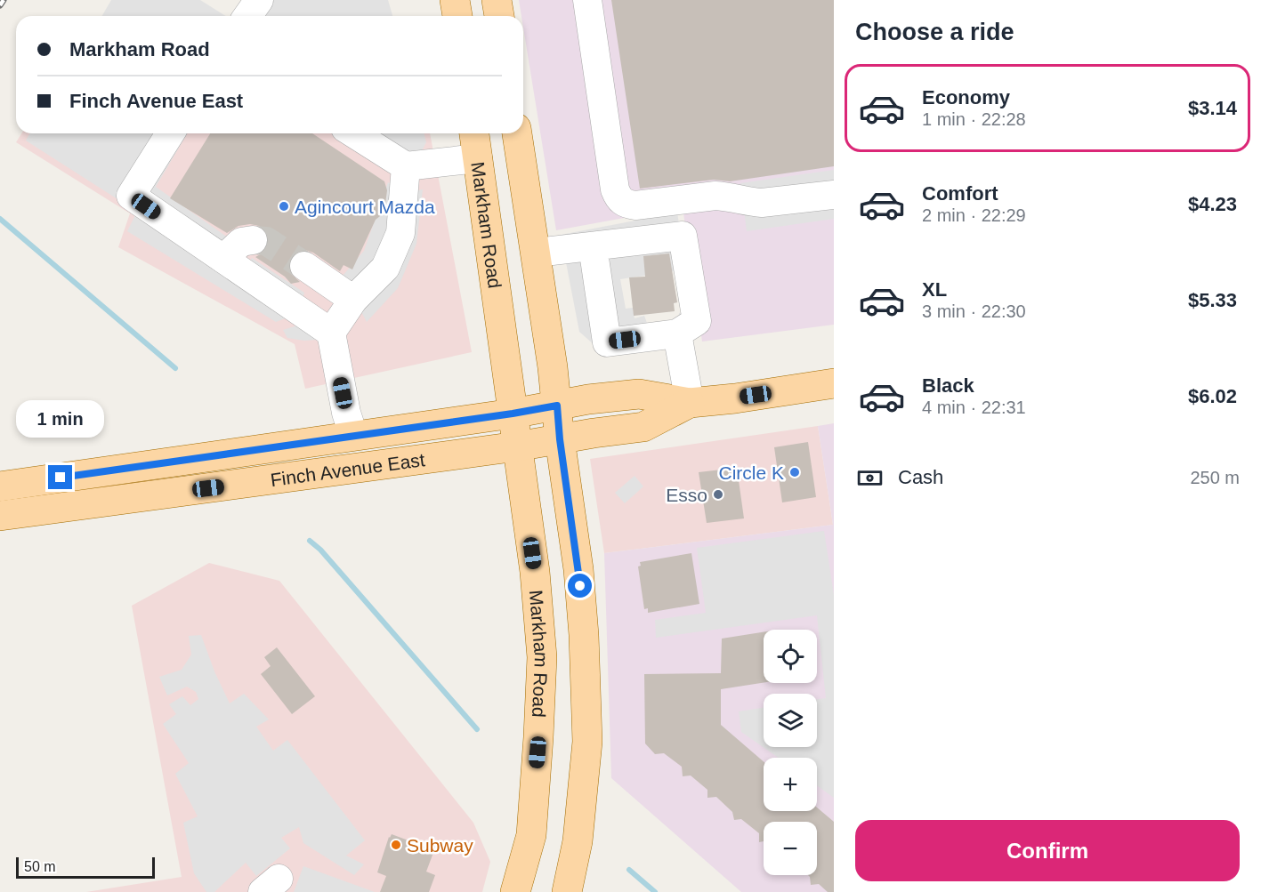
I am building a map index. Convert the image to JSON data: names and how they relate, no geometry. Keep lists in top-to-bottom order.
{
  "streets": {
    "main road": ["Markham Road", "Finch Avenue East"]
  },
  "crossings": [
    ["Markham Road", "Finch Avenue East"]
  ],
  "places": [
    "Agincourt Mazda",
    "Circle K",
    "Esso",
    "Subway"
  ],
  "scale_bar": "50 m",
  "page": {
    "heading": "Choose a ride",
    "banner": ["Markham Road", "Finch Avenue East"],
    "list": [
      {
        "name": "Economy",
        "note": "1 min · 22:28",
        "value": "$3.14"
      },
      {
        "name": "Comfort",
        "note": "2 min · 22:29",
        "value": "$4.23"
      },
      {
        "name": "XL",
        "note": "3 min · 22:30",
        "value": "$5.33"
      },
      {
        "name": "Black",
        "note": "4 min · 22:31",
        "value": "$6.02"
      }
    ],
    "bubble": "1 min",
    "pay": ["Cash", "250 m"],
    "map_buttons": ["+", "−"],
    "buttons": "Confirm",
    "scale": "50 m"
  }
}
